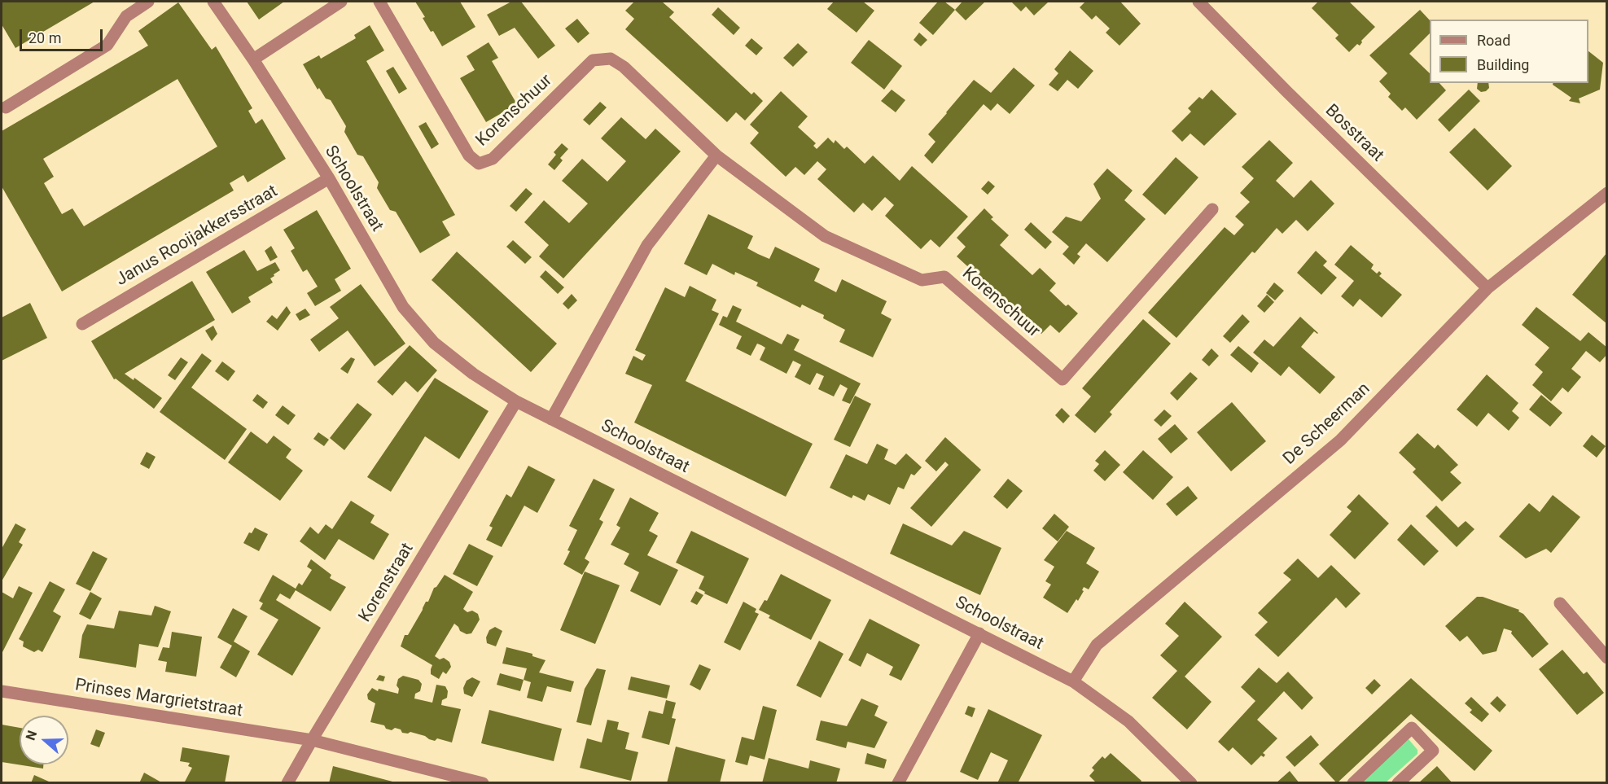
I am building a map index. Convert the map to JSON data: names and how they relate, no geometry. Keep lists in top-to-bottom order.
{
  "streets": {
    "street": [
      "Korenschuur",
      "Bosstraat",
      "Schoolstraat",
      "Janus Rooijakkersstraat",
      "De Scheerman",
      "Korenstraat",
      "Prinses Margrietstraat"
    ]
  },
  "crossings": [
    ["Bosstraat", "De Scheerman"],
    ["Schoolstraat", "Janus Rooijakkersstraat"],
    ["Schoolstraat", "De Scheerman"],
    ["Schoolstraat", "Korenstraat"],
    ["Korenstraat", "Prinses Margrietstraat"]
  ],
  "legend": ["Road", "Building"],
  "scale_bar": "20 m",
  "north": "left"
}
